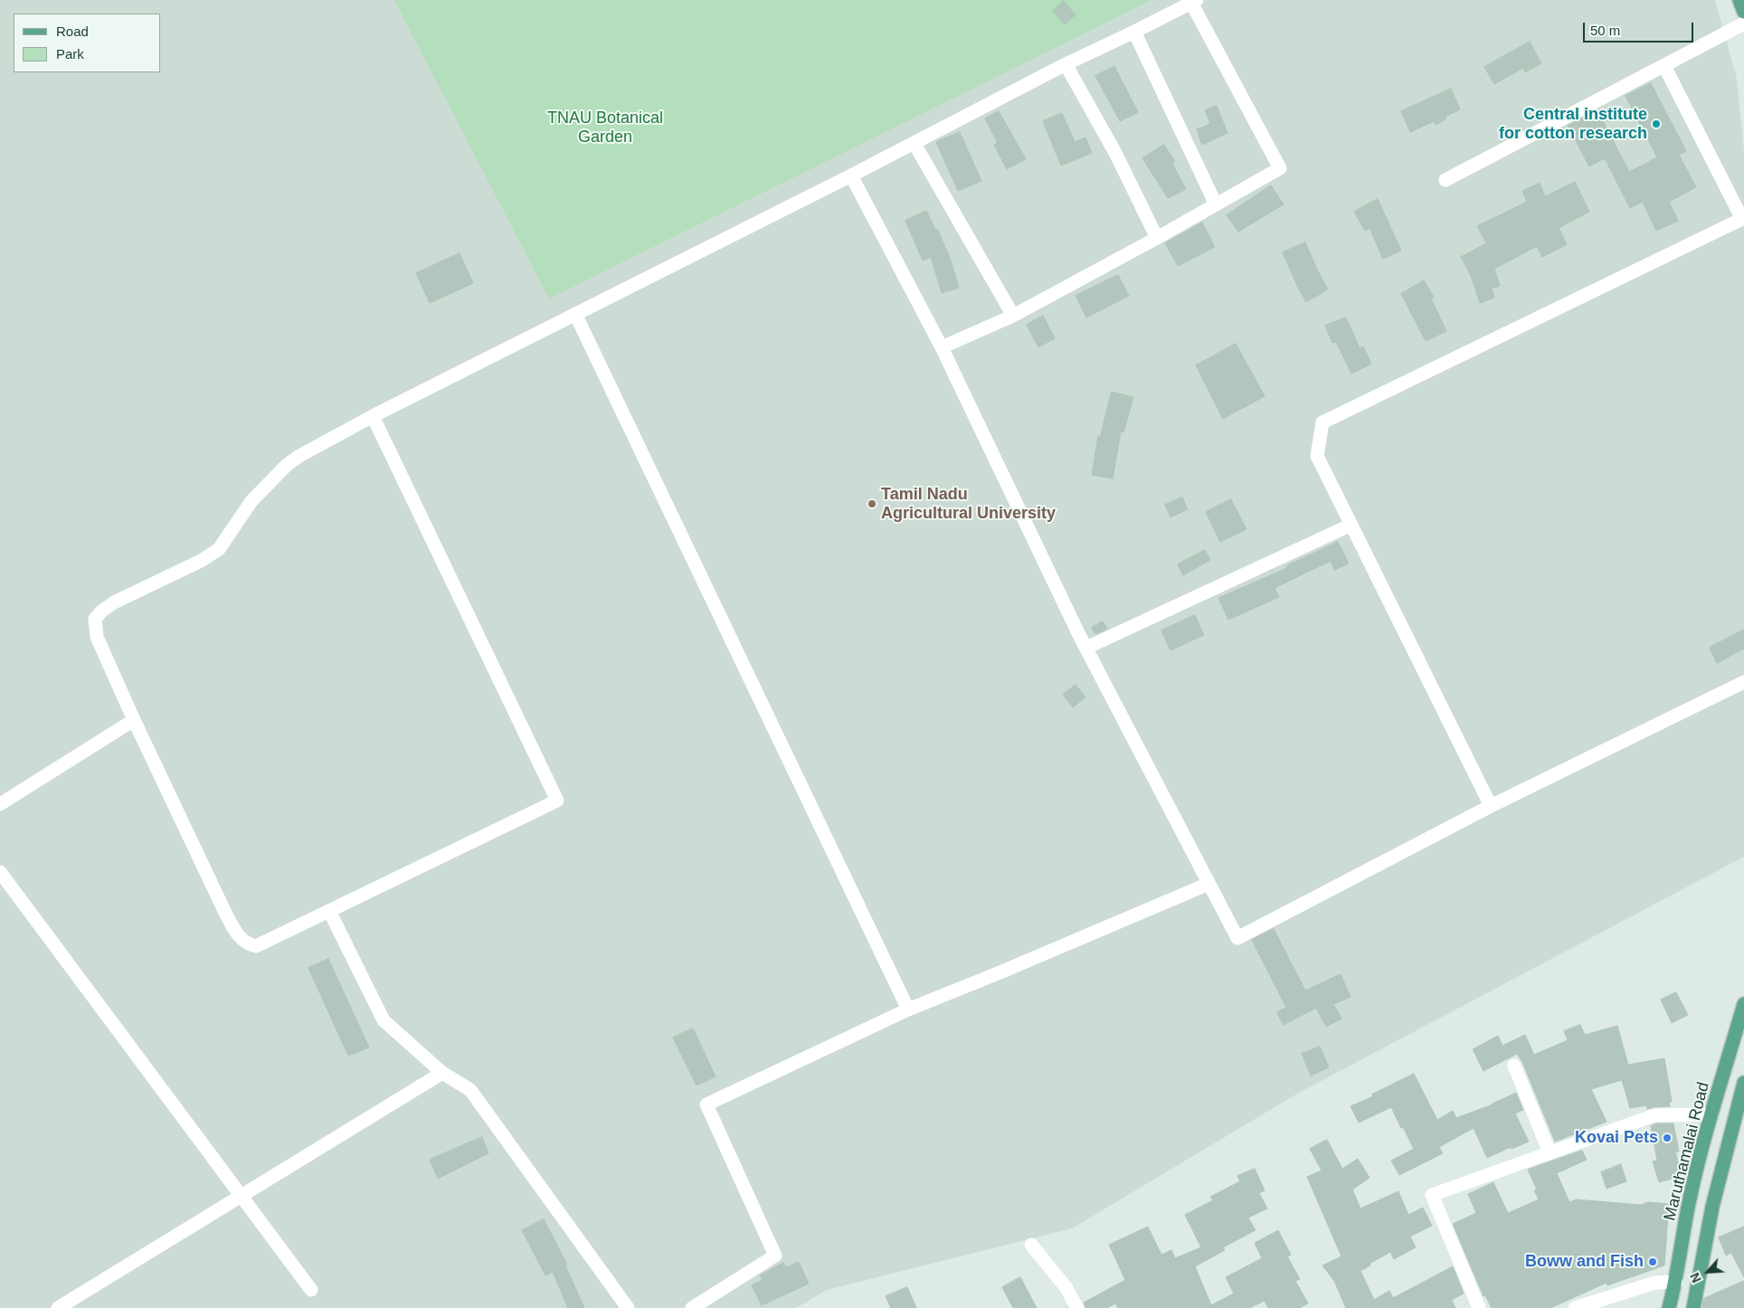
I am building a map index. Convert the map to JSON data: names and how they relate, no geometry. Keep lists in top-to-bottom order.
{
  "streets": {
    "main road": ["Maruthamalai Road"]
  },
  "parks": ["TNAU Botanical Garden"],
  "places": [
    "Central institute for cotton research",
    "Tamil Nadu Agricultural University",
    "Kovai Pets",
    "Boww and Fish"
  ],
  "legend": ["Road", "Park"],
  "scale_bar": "50 m",
  "north": "bottom left"
}
